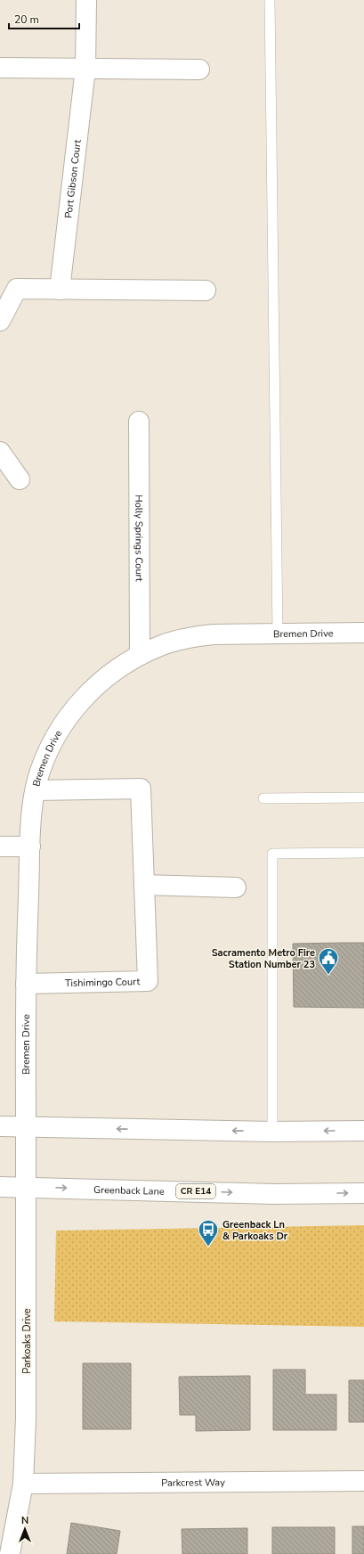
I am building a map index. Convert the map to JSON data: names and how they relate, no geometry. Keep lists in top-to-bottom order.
{
  "streets": {
    "street": [
      "Port Gibson Court",
      "Holly Springs Court",
      "Bremen Drive",
      "Tishimingo Court",
      "Greenback Lane",
      "CR E14",
      "Parkoaks Drive",
      "Parkcrest Way"
    ]
  },
  "crossings": [
    ["Holly Springs Court", "Bremen Drive"],
    ["Bremen Drive", "Tishimingo Court"],
    ["Bremen Drive", "Parkoaks Drive"],
    ["Greenback Lane", "Parkoaks Drive"],
    ["Parkoaks Drive", "Parkcrest Way"]
  ],
  "places": {
    "public building": ["Sacramento Metro Fire Station Number 23"],
    "bus stop": ["Greenback Ln & Parkoaks Dr"]
  },
  "scale_bar": "20 m",
  "north": "top"
}
